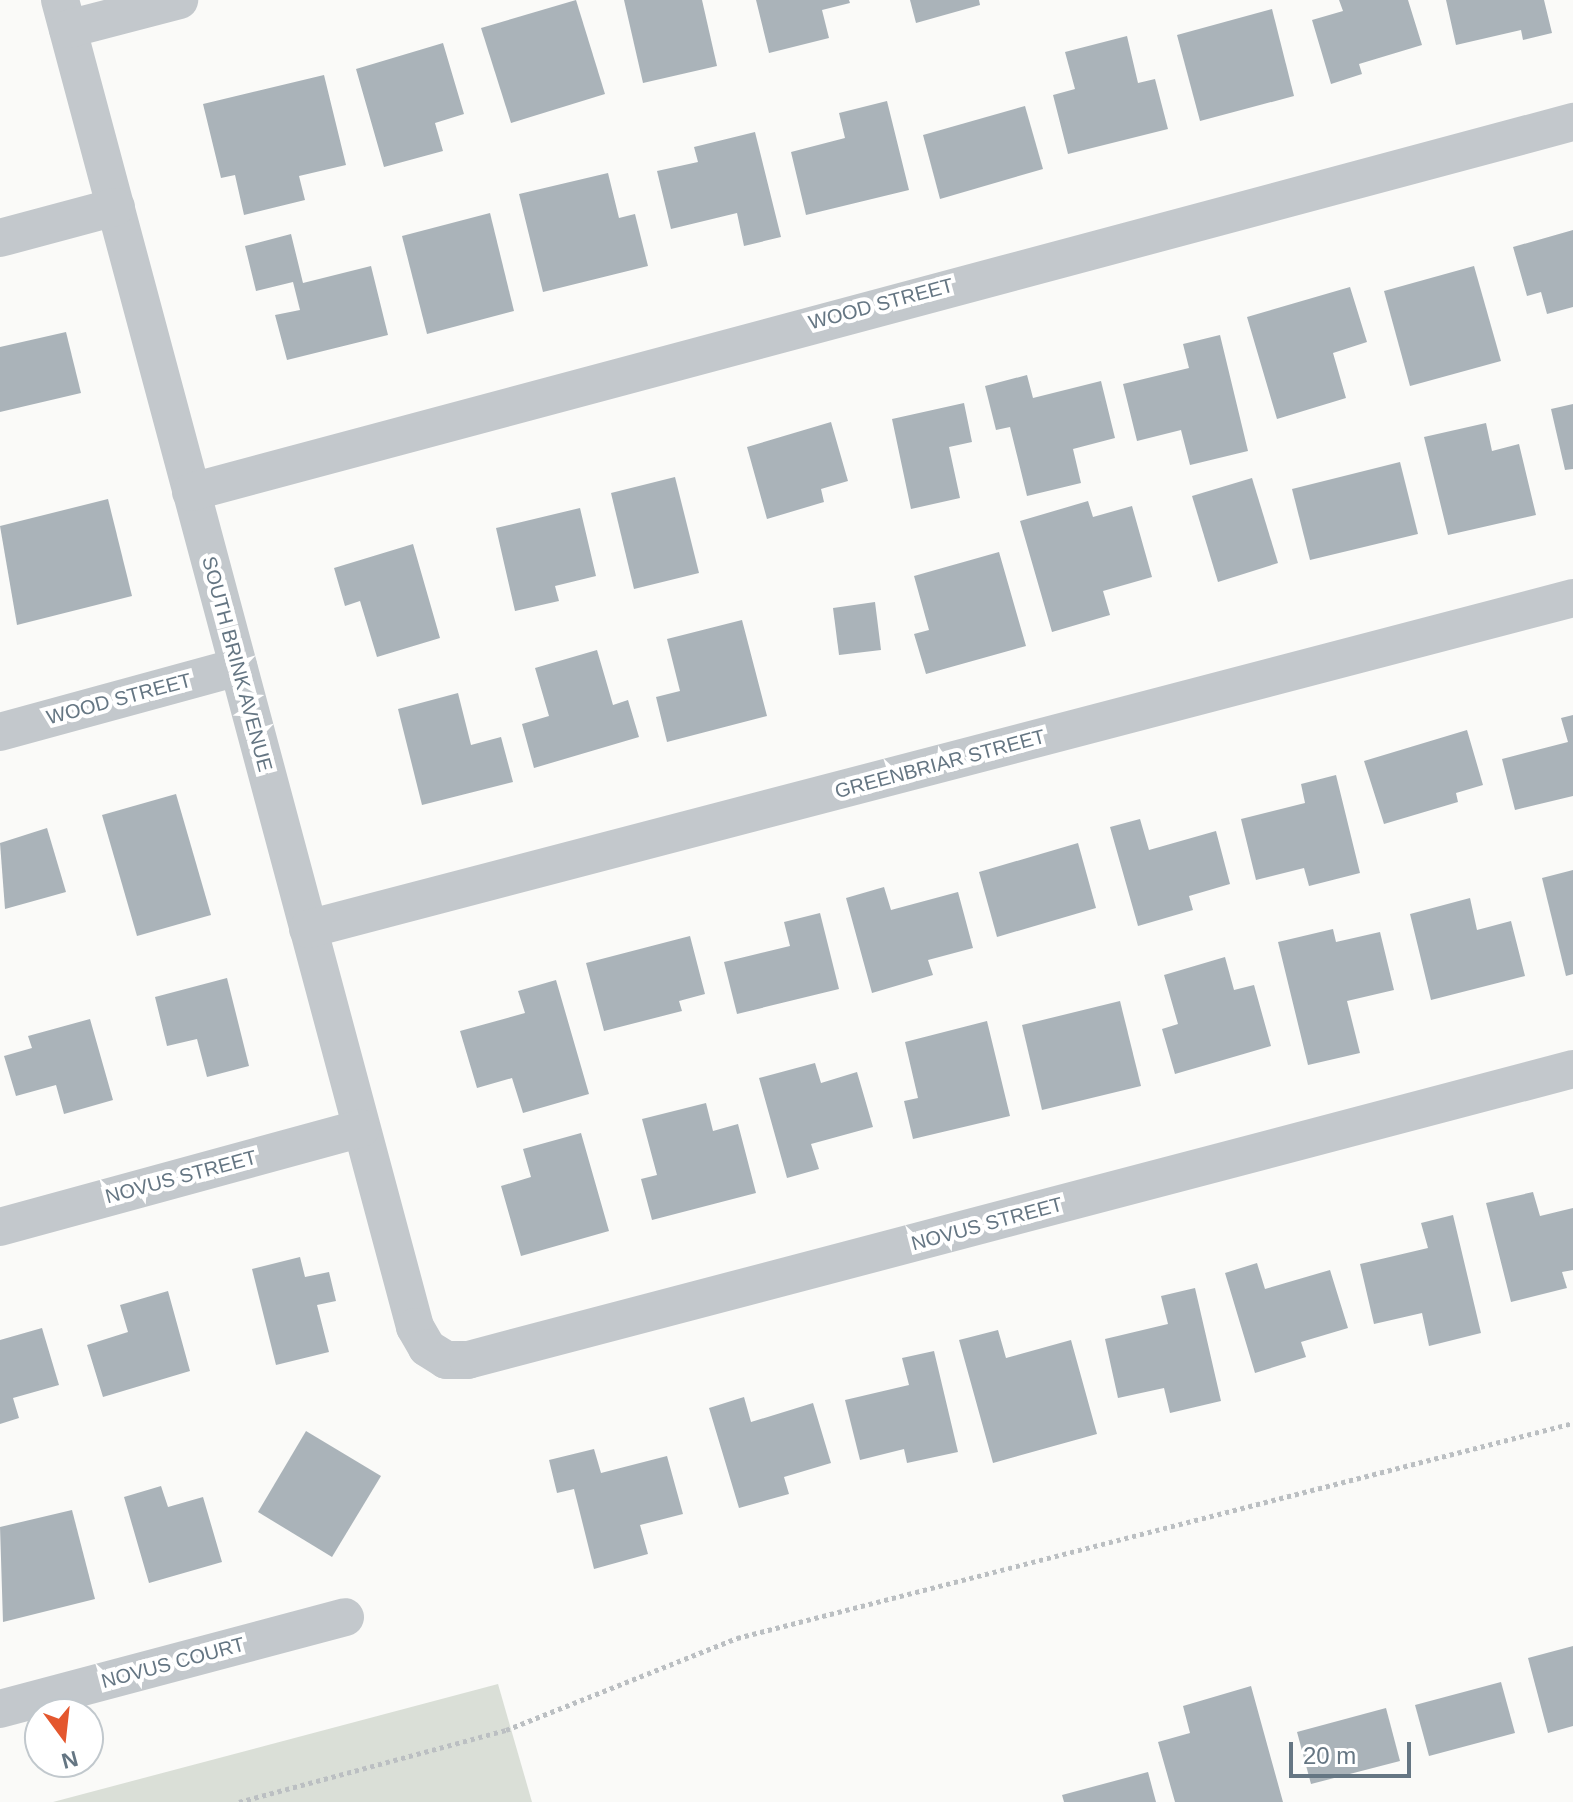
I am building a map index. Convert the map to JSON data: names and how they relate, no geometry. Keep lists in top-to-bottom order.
{
  "streets": {
    "street": [
      "WOOD STREET",
      "SOUTH BRINK AVENUE",
      "GREENBRIAR STREET",
      "NOVUS STREET",
      "NOVUS COURT"
    ]
  },
  "crossings": [
    ["WOOD STREET", "SOUTH BRINK AVENUE"],
    ["SOUTH BRINK AVENUE", "GREENBRIAR STREET"],
    ["SOUTH BRINK AVENUE", "NOVUS STREET"]
  ],
  "scale_bar": "20 m",
  "north": "bottom"
}
